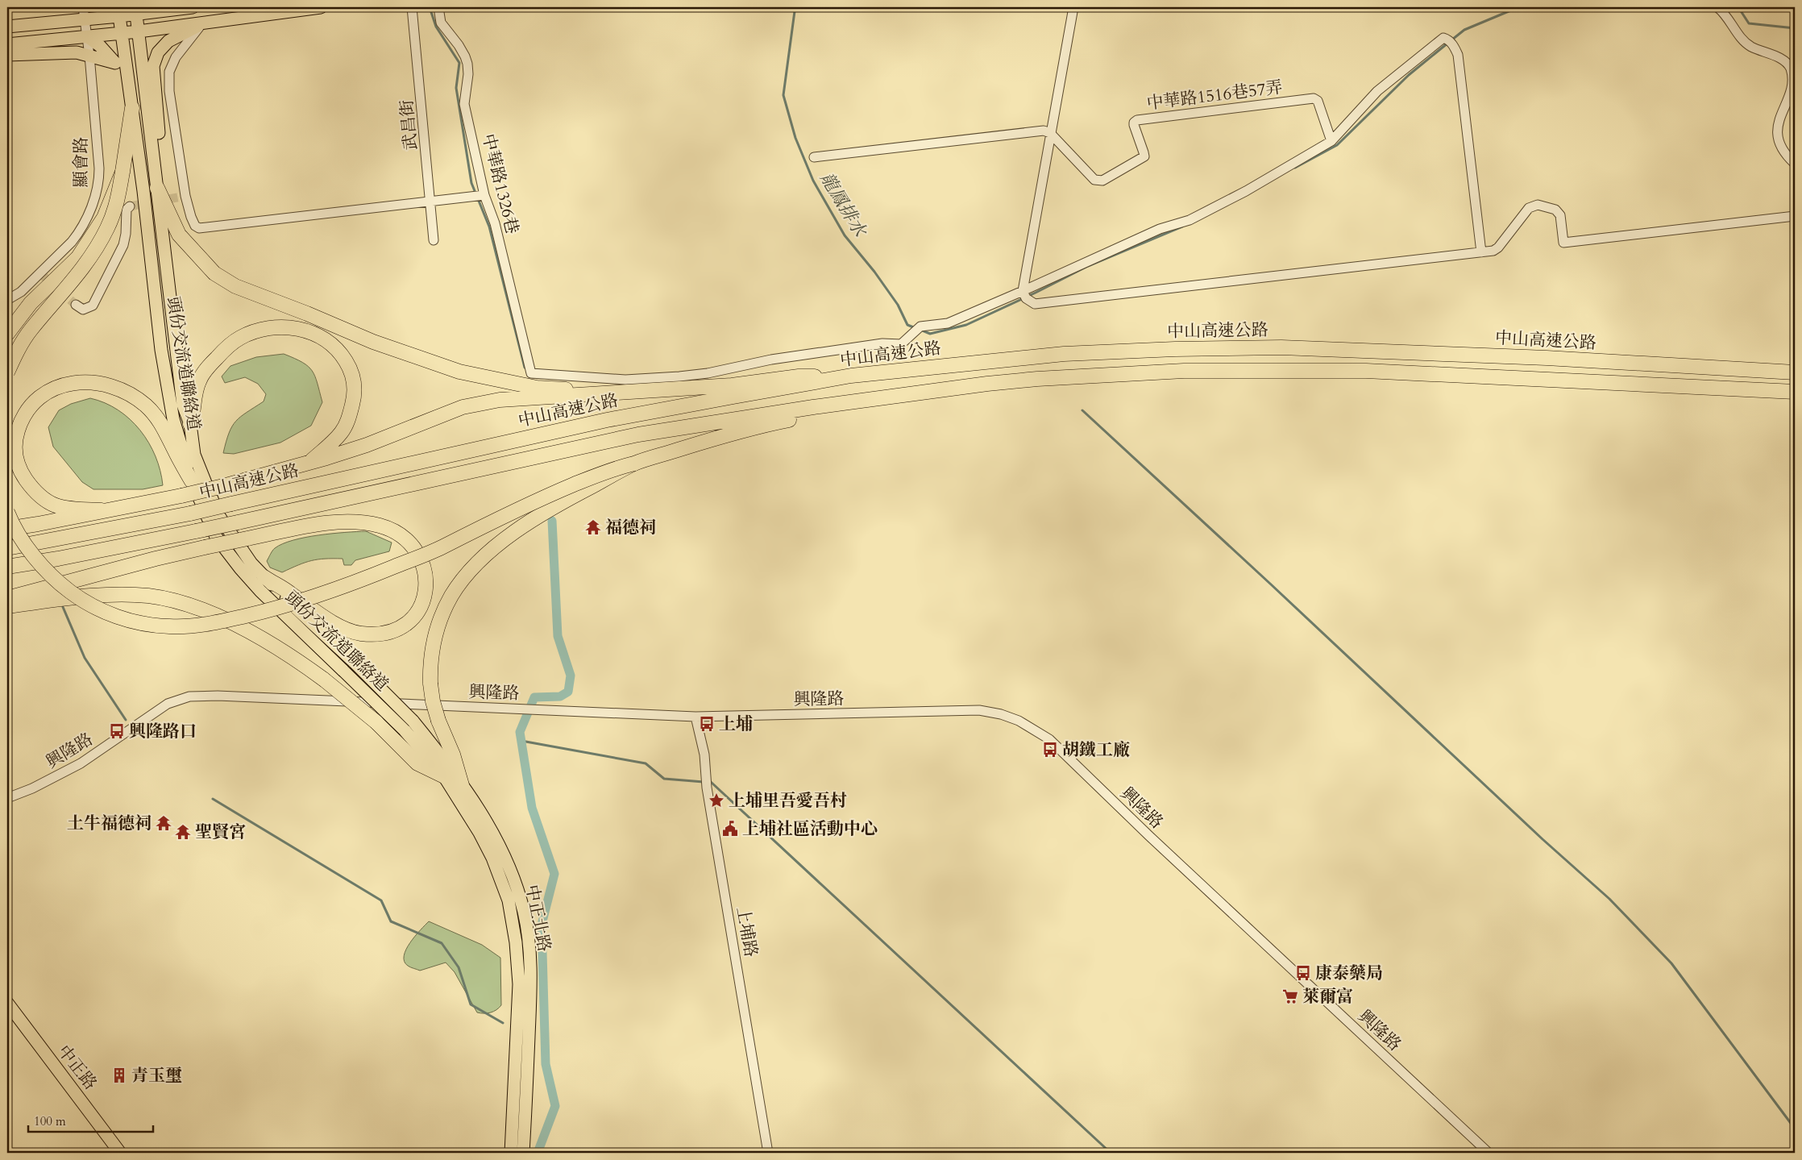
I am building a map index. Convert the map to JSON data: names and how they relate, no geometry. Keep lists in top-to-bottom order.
{
  "streets": {
    "highway": ["中山高速公路"],
    "main road": ["頭份交流道聯絡道", "中正北路", "中正路"],
    "street": [
      "中華路1516巷57弄",
      "武昌街",
      "顯會路",
      "中華路1326巷",
      "興隆路",
      "上埔路"
    ]
  },
  "crossings": [
    ["頭份交流道聯絡道", "中正北路"],
    ["興隆路", "上埔路"]
  ],
  "water": ["龍鳳排水"],
  "places": {
    "temple": ["福德祠", "土牛福德祠", "聖賢宮"],
    "bus stop": [
      "上埔",
      "興隆路口",
      "胡鐵工廠",
      "康泰藥局"
    ],
    "place": ["上埔里吾愛吾村"],
    "public building": ["上埔社區活動中心"],
    "supermarket": ["萊爾富"],
    "building": ["青玉璽"]
  },
  "scale_bar": "100 m"
}
